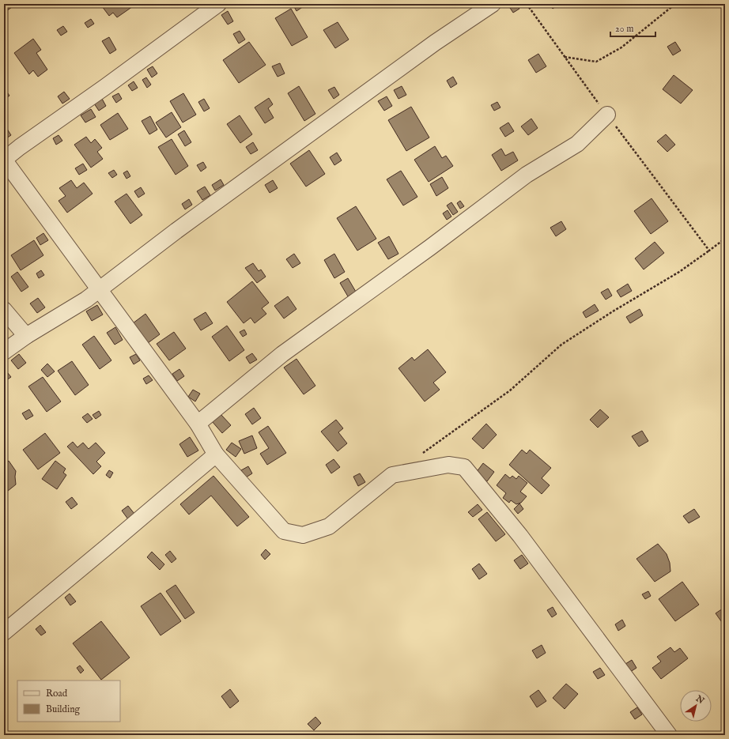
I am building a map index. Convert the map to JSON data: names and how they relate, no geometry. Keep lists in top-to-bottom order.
{
  "legend": ["Road", "Building"],
  "scale_bar": "20 m",
  "north": "top right"
}
